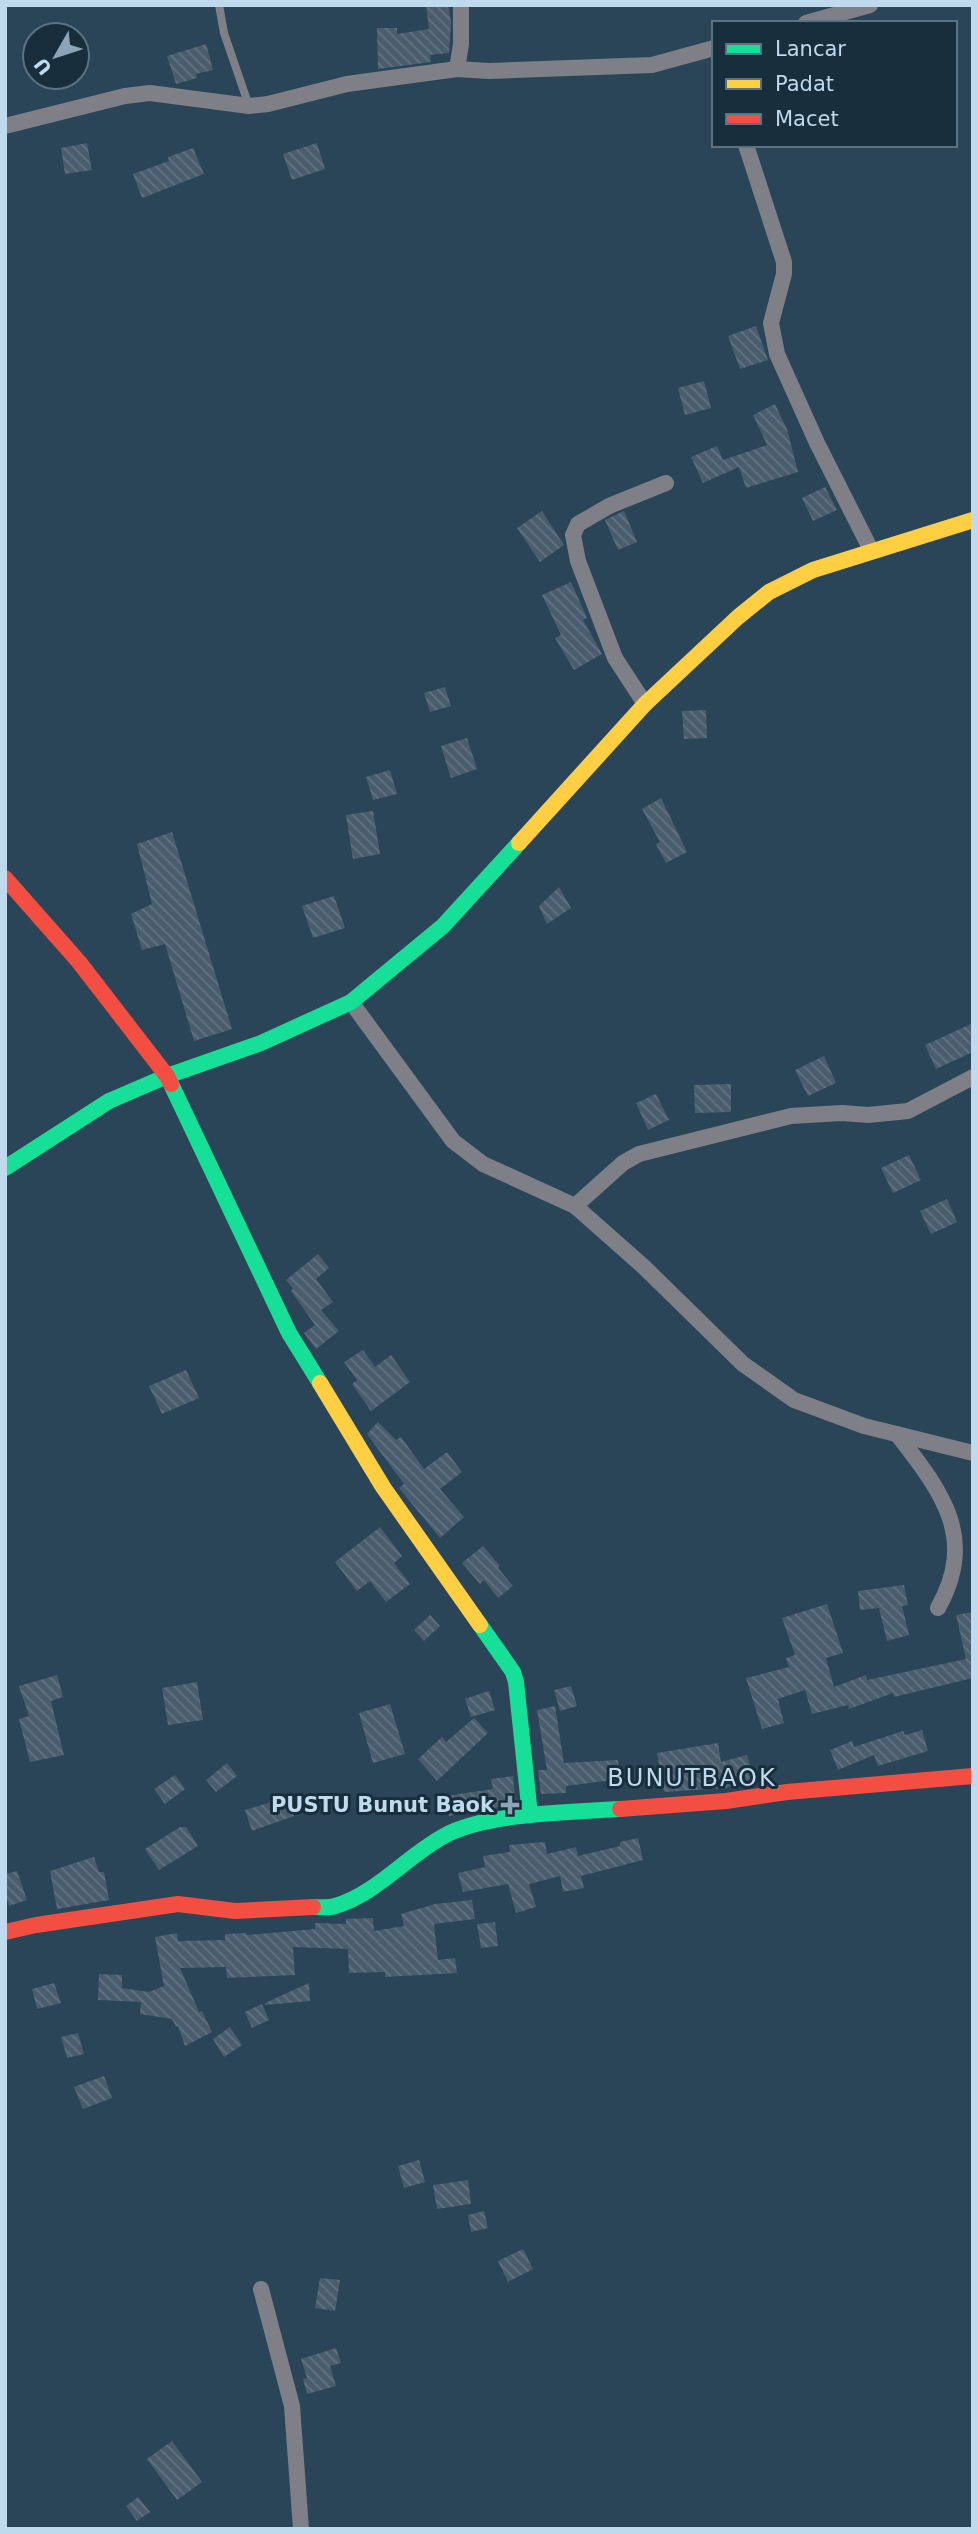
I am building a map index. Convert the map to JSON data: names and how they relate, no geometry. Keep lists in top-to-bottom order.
{
  "districts": ["BUNUTBAOK"],
  "places": {
    "health": ["PUSTU Bunut Baok"]
  },
  "legend": ["Lancar", "Padat", "Macet"],
  "north": "bottom left"
}
